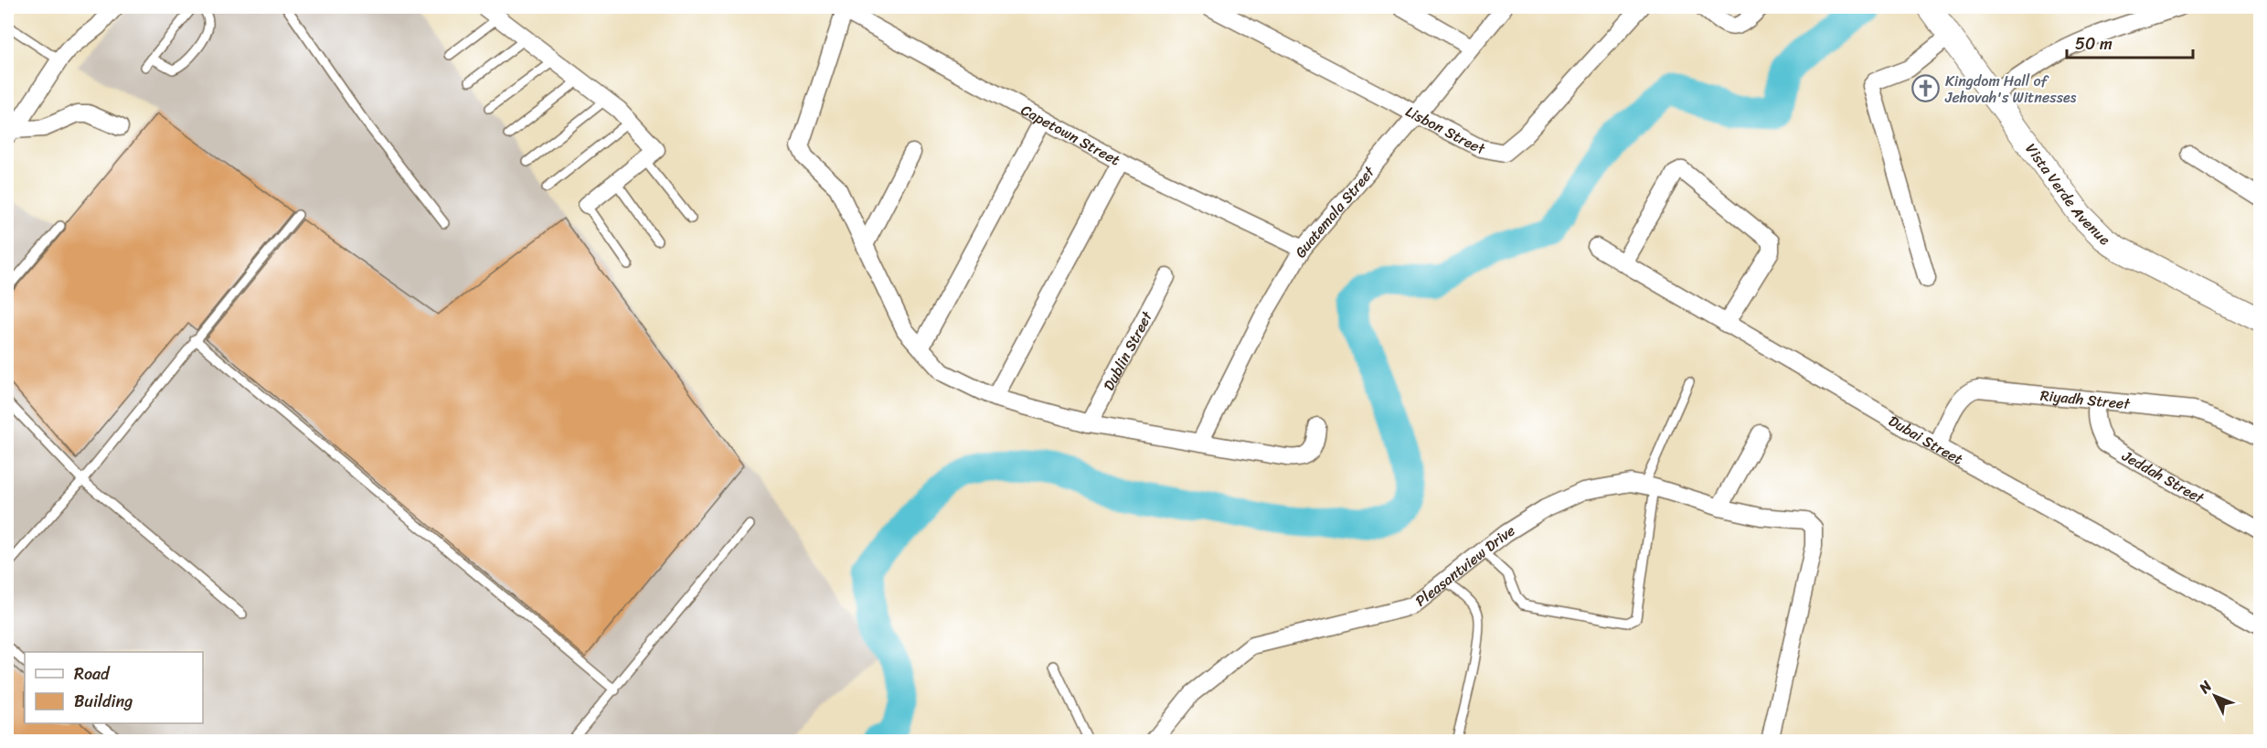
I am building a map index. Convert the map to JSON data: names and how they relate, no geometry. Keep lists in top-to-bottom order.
{
  "streets": {
    "street": [
      "Lisbon Street",
      "Capetown Street",
      "Vista Verde Avenue",
      "Guatemala Street",
      "Dublin Street",
      "Riyadh Street",
      "Dubai Street",
      "Jeddah Street",
      "Pleasantview Drive"
    ]
  },
  "crossings": [
    ["Lisbon Street", "Guatemala Street"],
    ["Capetown Street", "Guatemala Street"],
    ["Riyadh Street", "Dubai Street"],
    ["Riyadh Street", "Jeddah Street"]
  ],
  "places": {
    "church": ["Kingdom Hall of Jehovah's Witnesses"]
  },
  "legend": ["Road", "Building"],
  "scale_bar": "50 m",
  "north": "top left"
}
